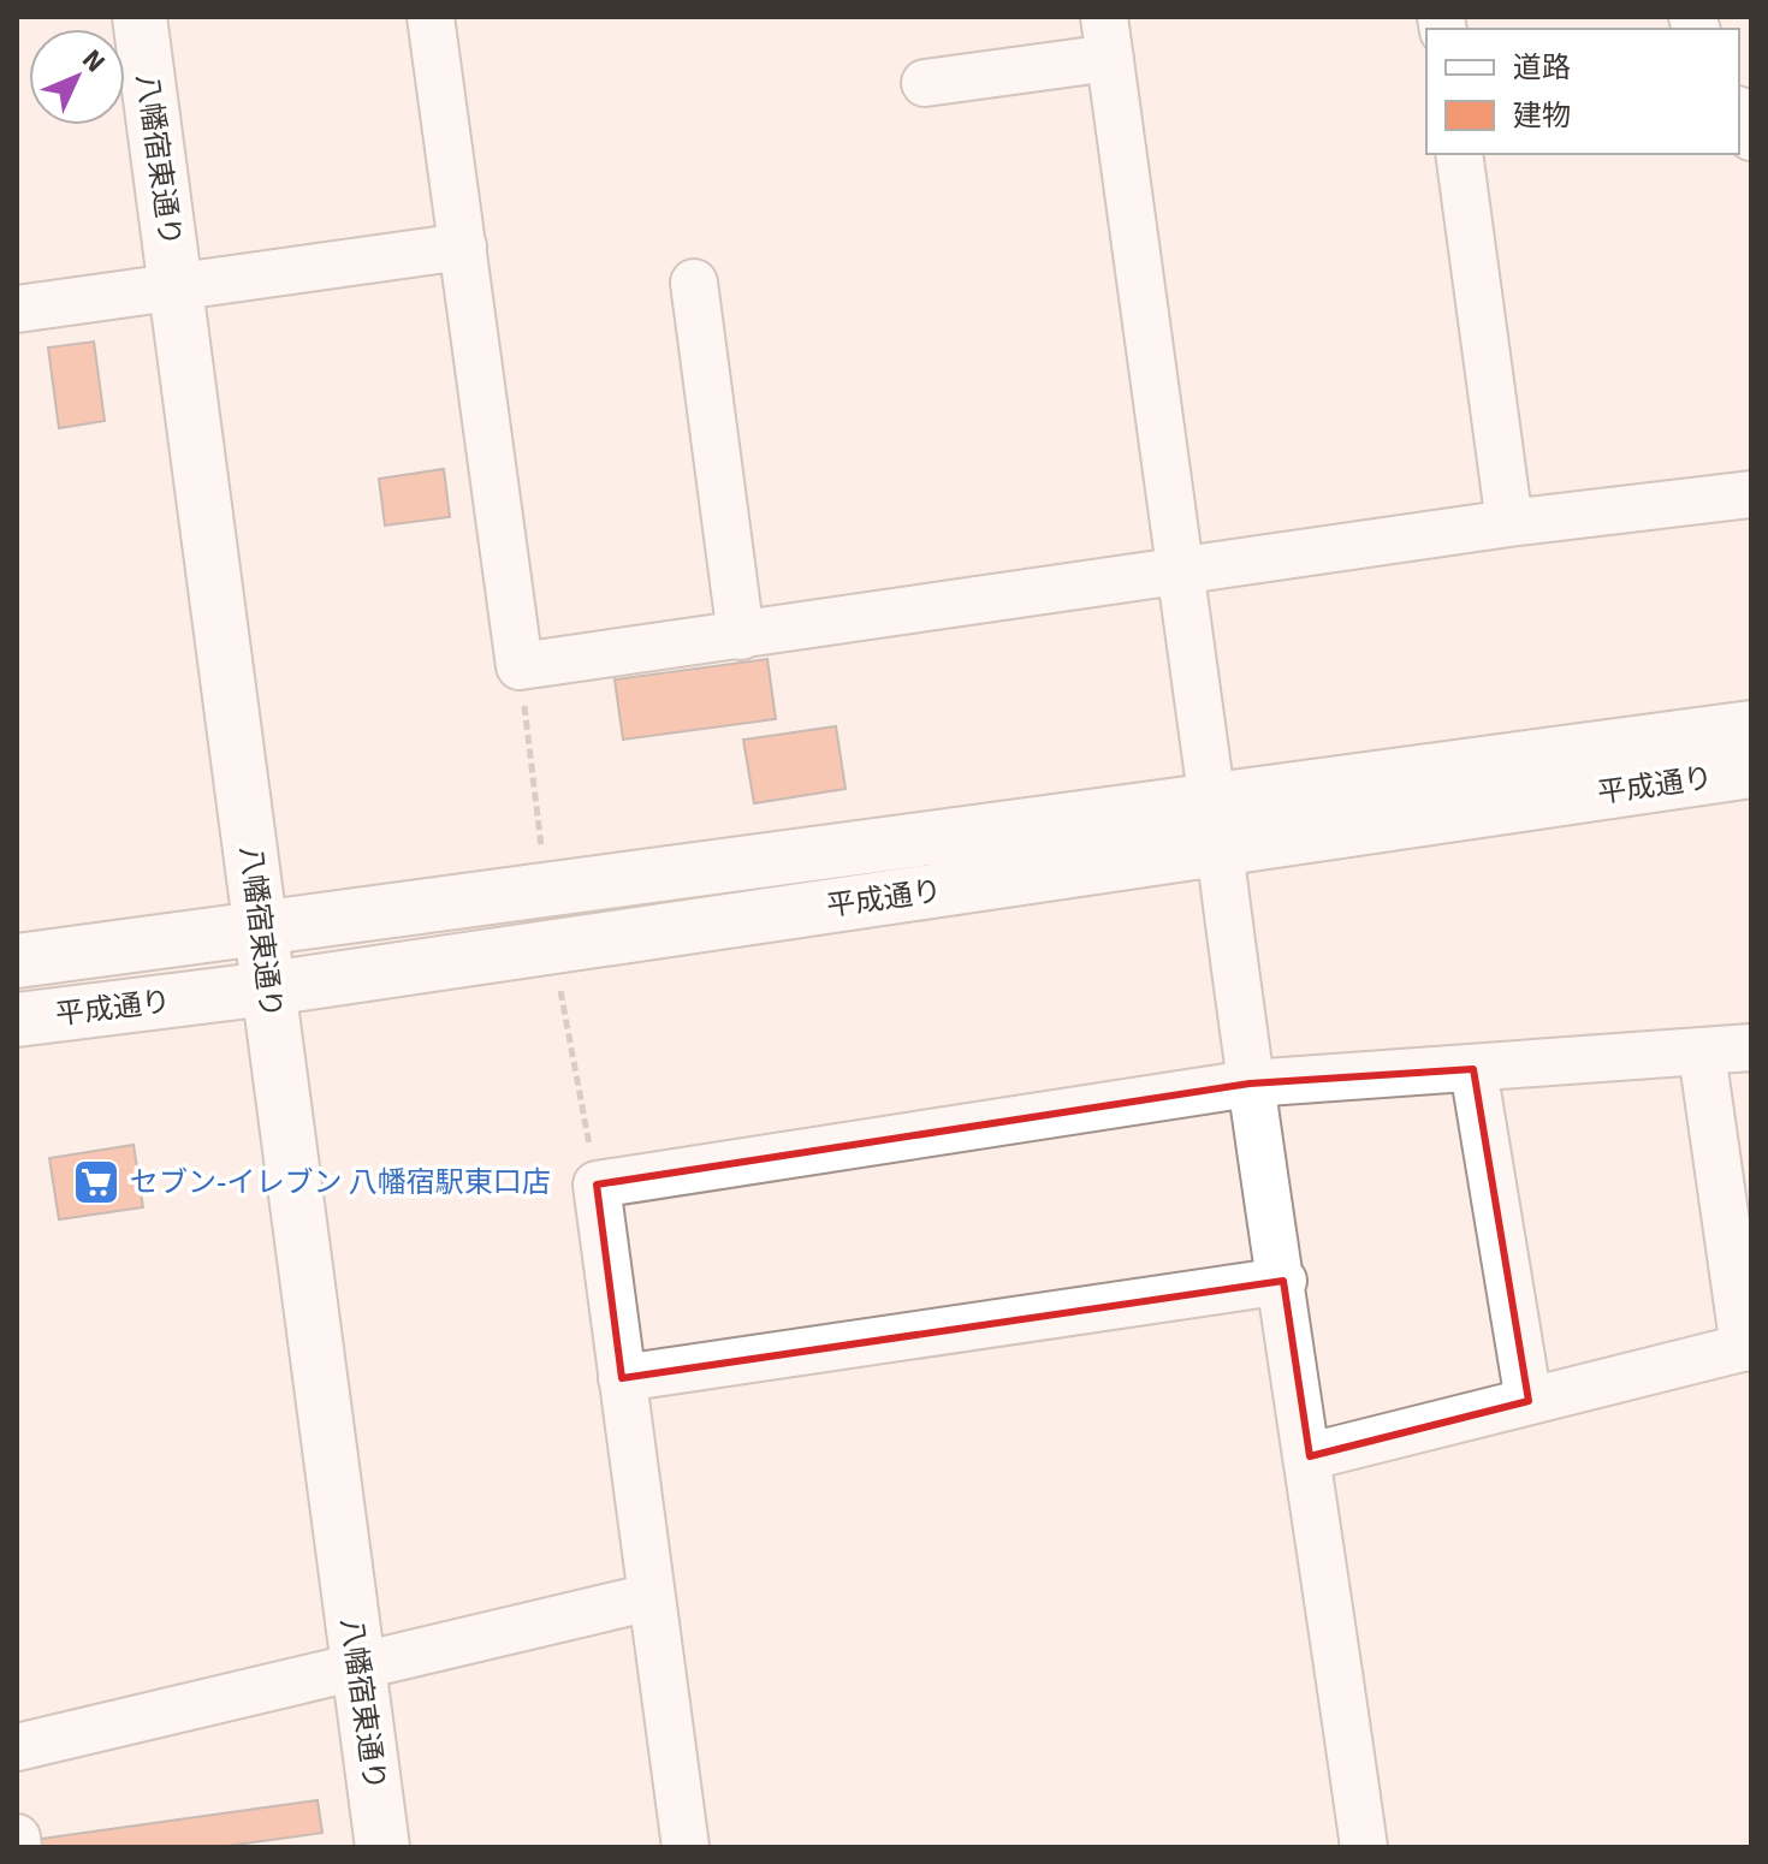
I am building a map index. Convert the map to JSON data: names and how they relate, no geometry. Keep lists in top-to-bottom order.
{
  "streets": {
    "street": ["八幡宿東通り", "平成通り"]
  },
  "crossings": [
    ["八幡宿東通り", "平成通り"]
  ],
  "places": {
    "supermarket": ["セブン-イレブン 八幡宿駅東口店"]
  },
  "legend": ["道路", "建物"],
  "north": "top right"
}
